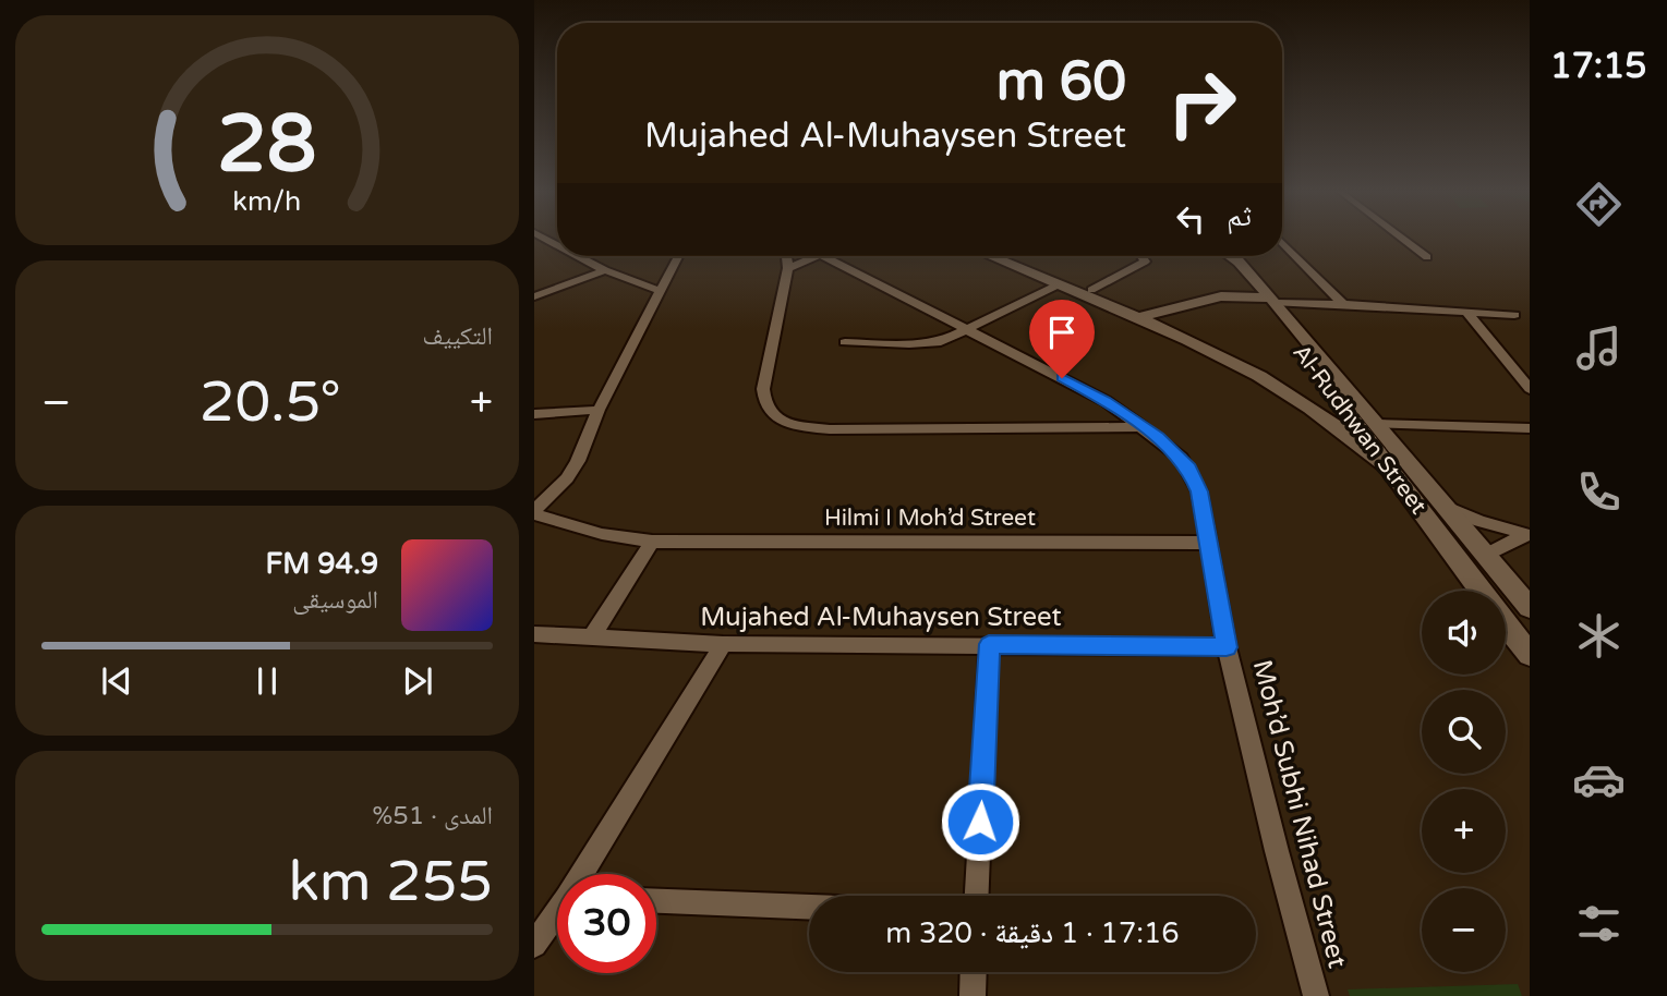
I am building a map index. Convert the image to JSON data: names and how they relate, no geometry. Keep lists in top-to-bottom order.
{
  "streets": {
    "main road": ["Al-Rudhwan Street"],
    "street": ["Hilmi I Moh’d Street", "Mujahed Al-Muhaysen Street", "Moh’d Subhi Nihad Street"]
  },
  "crossings": [
    ["Hilmi I Moh’d Street", "Moh’d Subhi Nihad Street"],
    ["Mujahed Al-Muhaysen Street", "Moh’d Subhi Nihad Street"]
  ],
  "page": {
    "tabs": "17:15",
    "turn": ["60 m", "Mujahed Al-Muhaysen Street"],
    "then": "ثم",
    "tile": [
      "التكييف",
      ["المدى · 51%", "255 km"]
    ],
    "heat": ["−", "20.5°", "+"],
    "song": ["94.9 FM", "الموسيقى"],
    "map_buttons": ["+", "−"],
    "limit": "30",
    "trip": "17:16 · 1 دقيقة · 320 m",
    "gauge": ["28", "km/h"]
  }
}
